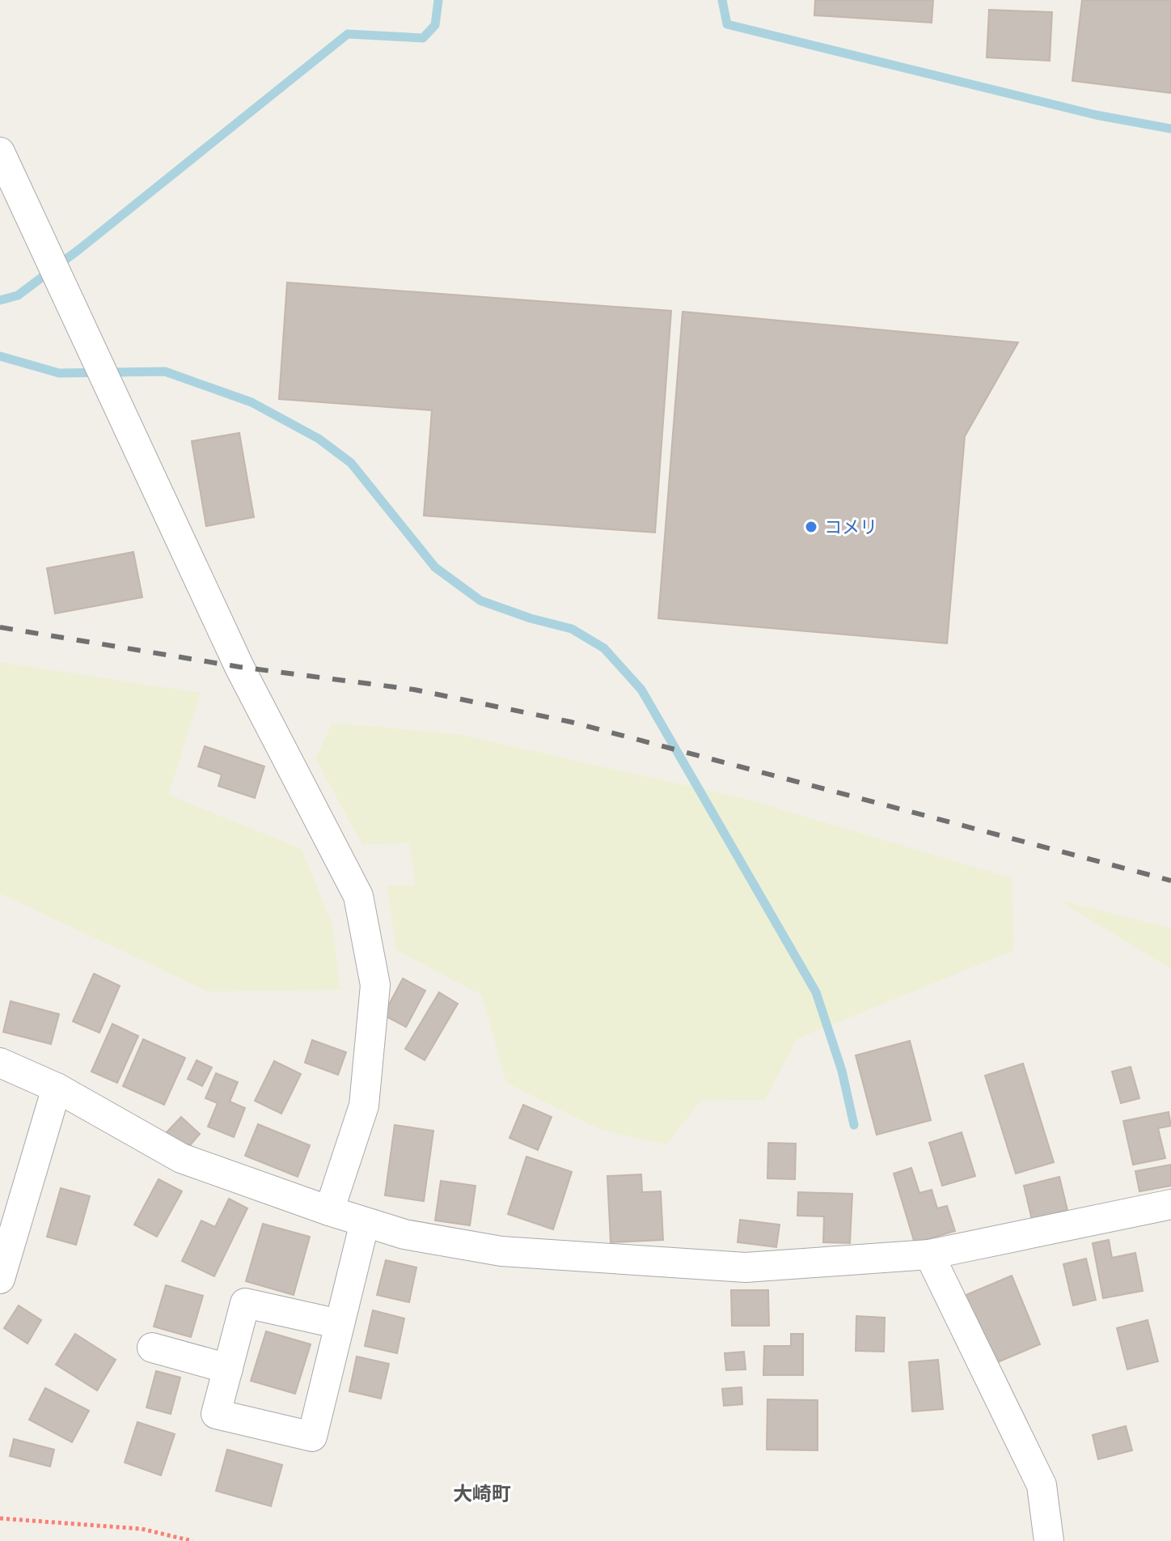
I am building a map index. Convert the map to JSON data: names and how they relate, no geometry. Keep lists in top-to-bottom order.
{
  "districts": ["大崎町"],
  "places": ["コメリ"]
}
